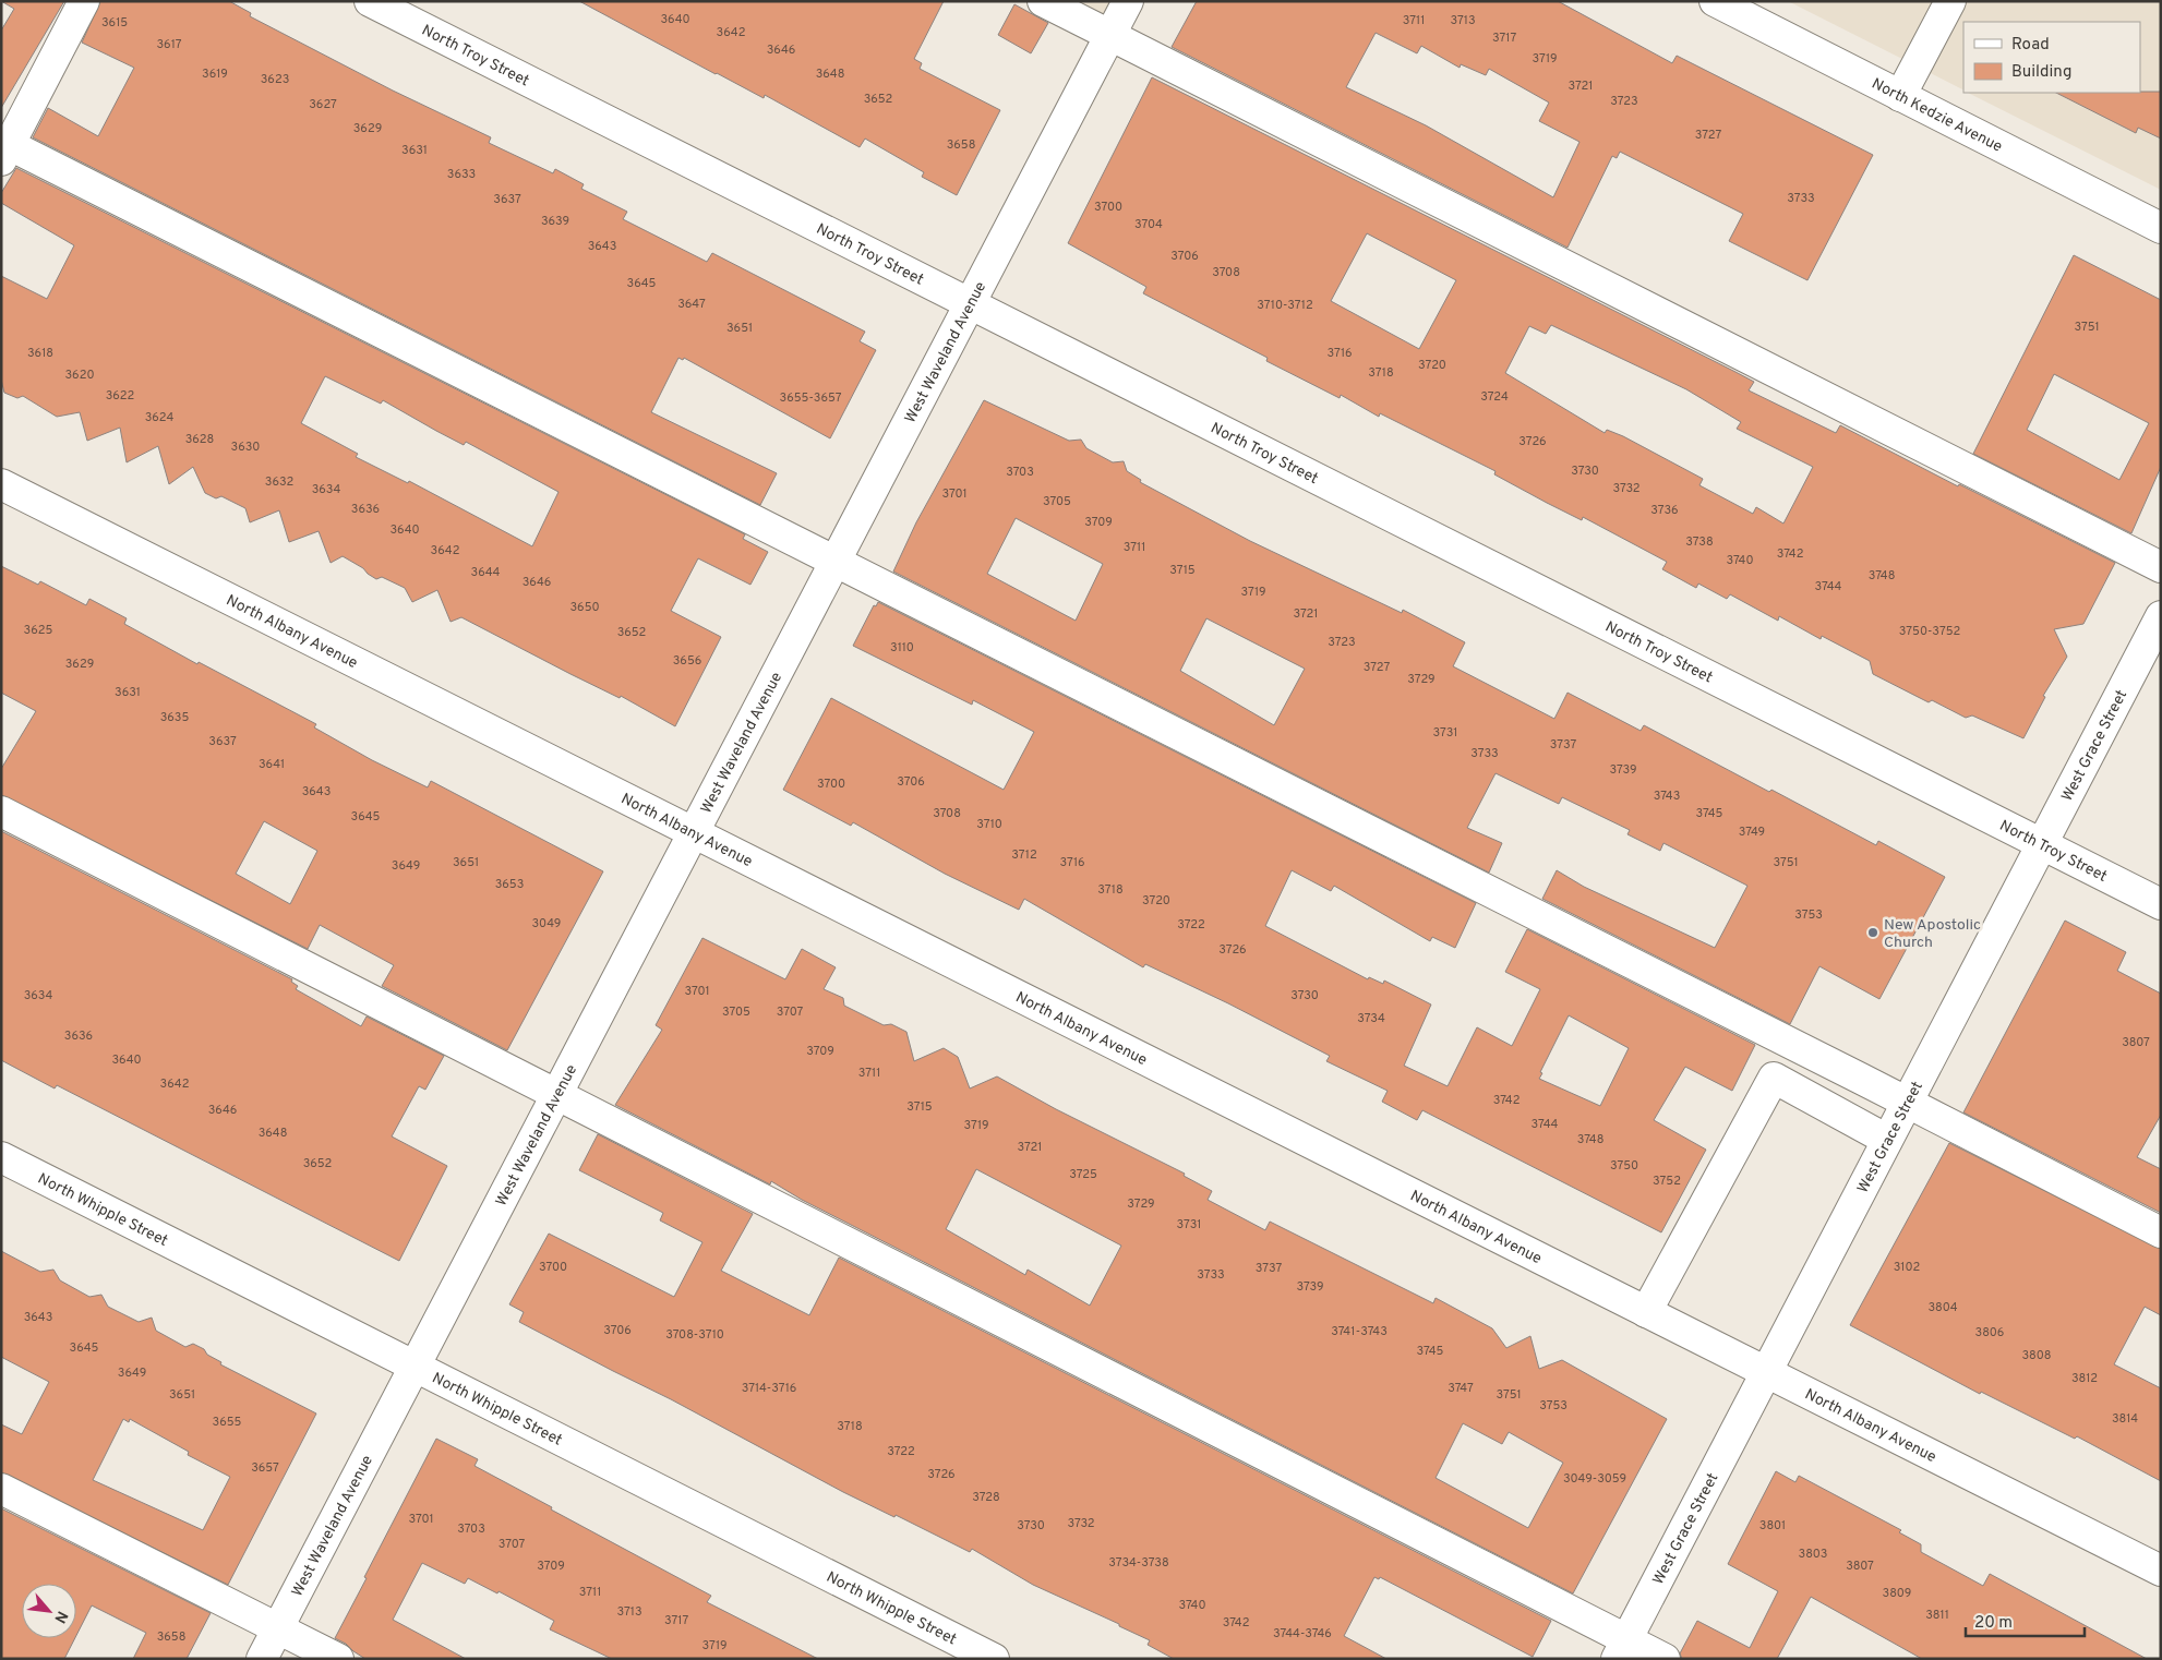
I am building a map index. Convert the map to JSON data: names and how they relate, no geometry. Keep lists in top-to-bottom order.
{
  "streets": {
    "street": [
      "North Troy Street",
      "North Kedzie Avenue",
      "West Waveland Avenue",
      "North Albany Avenue",
      "West Grace Street",
      "North Whipple Street"
    ]
  },
  "crossings": [
    ["North Troy Street", "West Waveland Avenue"],
    ["North Troy Street", "West Grace Street"],
    ["West Waveland Avenue", "North Albany Avenue"],
    ["West Waveland Avenue", "North Whipple Street"],
    ["North Albany Avenue", "West Grace Street"]
  ],
  "places": ["New Apostolic Church"],
  "house_numbers": [
    "3640",
    "3711",
    "3713",
    "3615",
    "3642",
    "3717",
    "3617",
    "3646",
    "3719",
    "3619",
    "3648",
    "3623",
    "3721",
    "3652",
    "3723",
    "3627",
    "3629",
    "3727",
    "3658",
    "3631",
    "3633",
    "3733",
    "3637",
    "3700",
    "3639",
    "3704",
    "3643",
    "3706",
    "3708",
    "3645",
    "3647",
    "3710-3712",
    "3751",
    "3651",
    "3618",
    "3716",
    "3720",
    "3718",
    "3620",
    "3622",
    "3724",
    "3655-3657",
    "3624",
    "3628",
    "3726",
    "3630",
    "3730",
    "3703",
    "3632",
    "3732",
    "3634",
    "3701",
    "3705",
    "3636",
    "3736",
    "3709",
    "3640",
    "3738",
    "3711",
    "3642",
    "3742",
    "3740",
    "3715",
    "3644",
    "3748",
    "3646",
    "3744",
    "3719",
    "3650",
    "3721",
    "3625",
    "3750-3752",
    "3652",
    "3723",
    "3110",
    "3656",
    "3629",
    "3727",
    "3729",
    "3631",
    "3635",
    "3731",
    "3637",
    "3737",
    "3733",
    "3641",
    "3739",
    "3706",
    "3700",
    "3643",
    "3743",
    "3708",
    "3745",
    "3645",
    "3710",
    "3749",
    "3712",
    "3651",
    "3716",
    "3751",
    "3649",
    "3653",
    "3718",
    "3720",
    "3753",
    "3049",
    "3722",
    "3726",
    "3701",
    "3634",
    "3730",
    "3705",
    "3707",
    "3734",
    "3636",
    "3807",
    "3709",
    "3640",
    "3711",
    "3642",
    "3742",
    "3715",
    "3646",
    "3744",
    "3719",
    "3648",
    "3748",
    "3721",
    "3652",
    "3750",
    "3725",
    "3752",
    "3729",
    "3731",
    "3700",
    "3102",
    "3737",
    "3733",
    "3739",
    "3804",
    "3643",
    "3706",
    "3741-3743",
    "3806",
    "3708-3710",
    "3645",
    "3745",
    "3808",
    "3649",
    "3812",
    "3714-3716",
    "3747",
    "3651",
    "3751",
    "3753",
    "3814",
    "3655",
    "3718",
    "3722",
    "3657",
    "3726",
    "3049-3059",
    "3728",
    "3701",
    "3732",
    "3730",
    "3801",
    "3703",
    "3707",
    "3803",
    "3734-3738",
    "3709",
    "3807",
    "3711",
    "3809",
    "3740",
    "3713",
    "3811",
    "3717",
    "3742",
    "3744-3746",
    "3658",
    "3719"
  ],
  "legend": ["Road", "Building"],
  "scale_bar": "20 m",
  "north": "bottom right"
}
